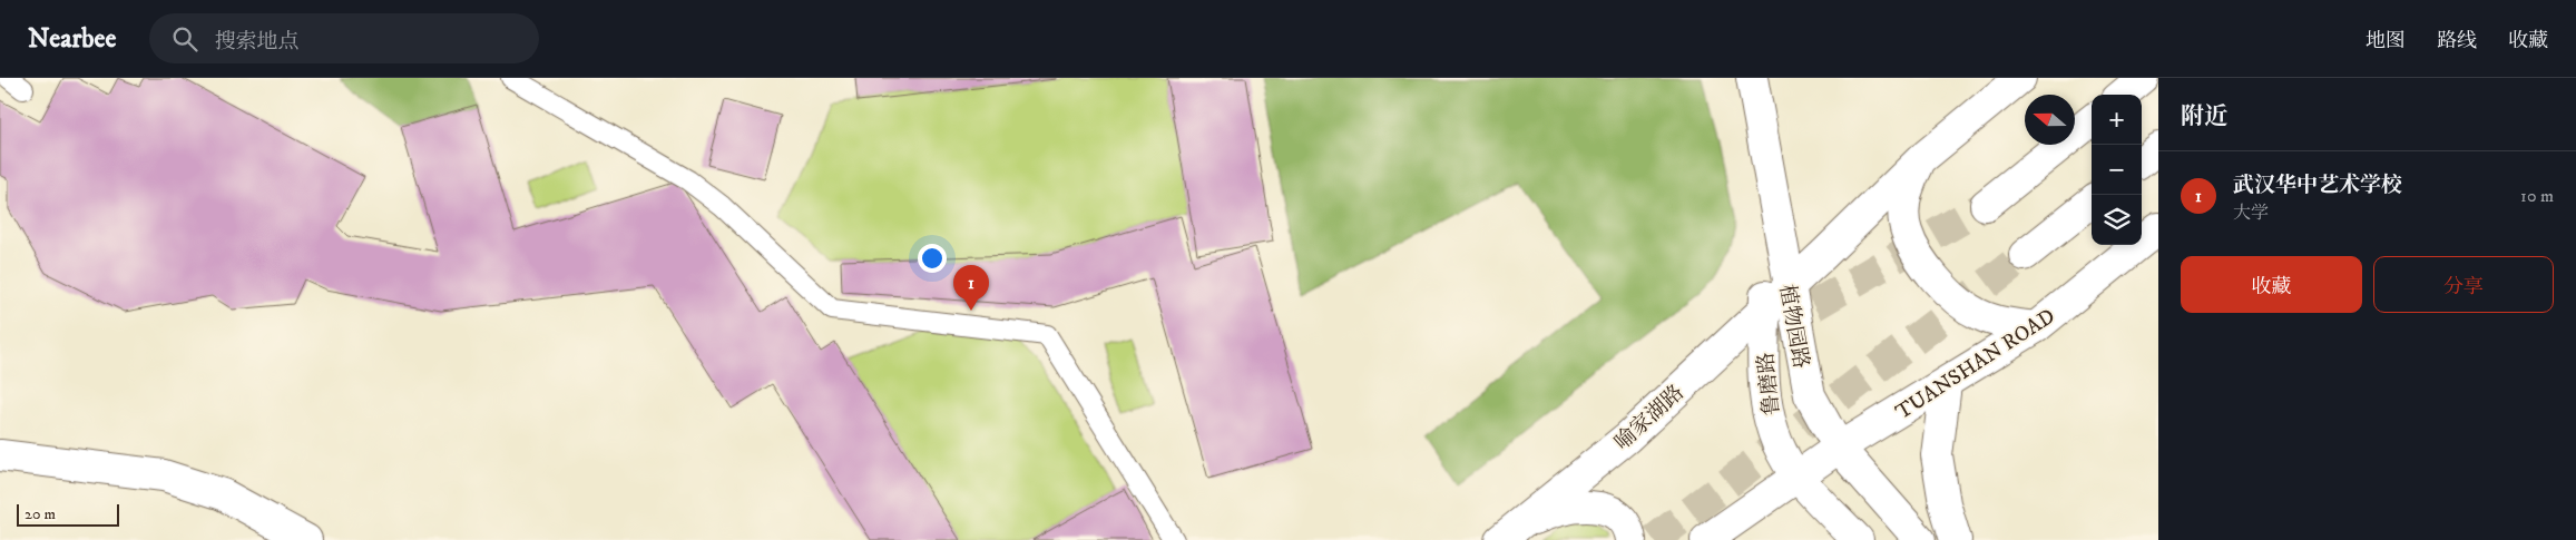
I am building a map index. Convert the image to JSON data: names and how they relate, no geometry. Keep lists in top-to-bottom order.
{
  "streets": {
    "main road": [
      "植物园路",
      "TUANSHAN ROAD",
      "鲁磨路",
      "喻家湖路"
    ]
  },
  "crossings": [
    ["植物园路", "TUANSHAN ROAD"],
    ["植物园路", "鲁磨路"],
    ["植物园路", "喻家湖路"],
    ["鲁磨路", "喻家湖路"]
  ],
  "scale_bar": "20 m",
  "north": "left",
  "page": {
    "header": "Nearbee",
    "search": "搜索地点",
    "nav": ["地图", "路线", "收藏"],
    "heading": "附近",
    "map_buttons": ["+", "−"],
    "list": [
      {
        "mark": "1",
        "name": "武汉华中艺术学校",
        "note": "大学",
        "value": "10 m"
      }
    ],
    "buttons": ["收藏", "分享"],
    "pins": "1",
    "scale": "20 m"
  }
}
